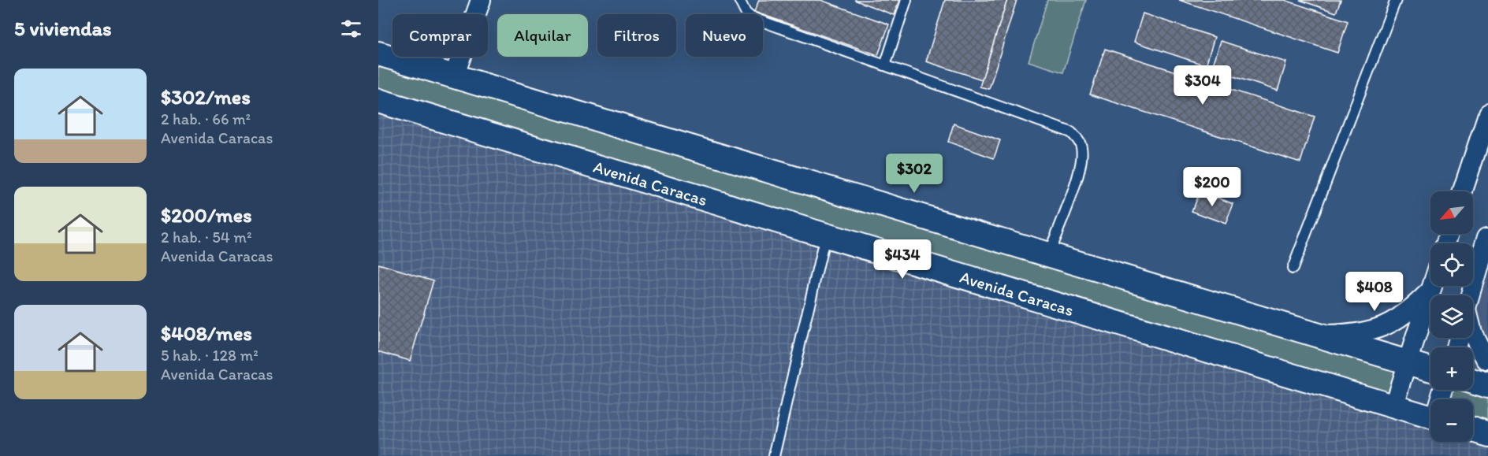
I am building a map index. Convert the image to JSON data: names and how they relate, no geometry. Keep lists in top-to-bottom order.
{
  "streets": {
    "street": ["Avenida Caracas"]
  },
  "north": "bottom left",
  "page": {
    "heading": "5 viviendas",
    "chip": [
      "Comprar",
      "Alquilar",
      "Filtros",
      "Nuevo"
    ],
    "list": [
      {
        "name": "$302/mes",
        "note": "2 hab. · 66 m² · Avenida Caracas"
      },
      {
        "name": "$200/mes",
        "note": "2 hab. · 54 m² · Avenida Caracas"
      },
      {
        "name": "$408/mes",
        "note": "5 hab. · 128 m² · Avenida Caracas"
      }
    ],
    "price": [
      "$304",
      "$302",
      "$200",
      "$434",
      "$408"
    ],
    "map_buttons": ["+", "−"]
  }
}
